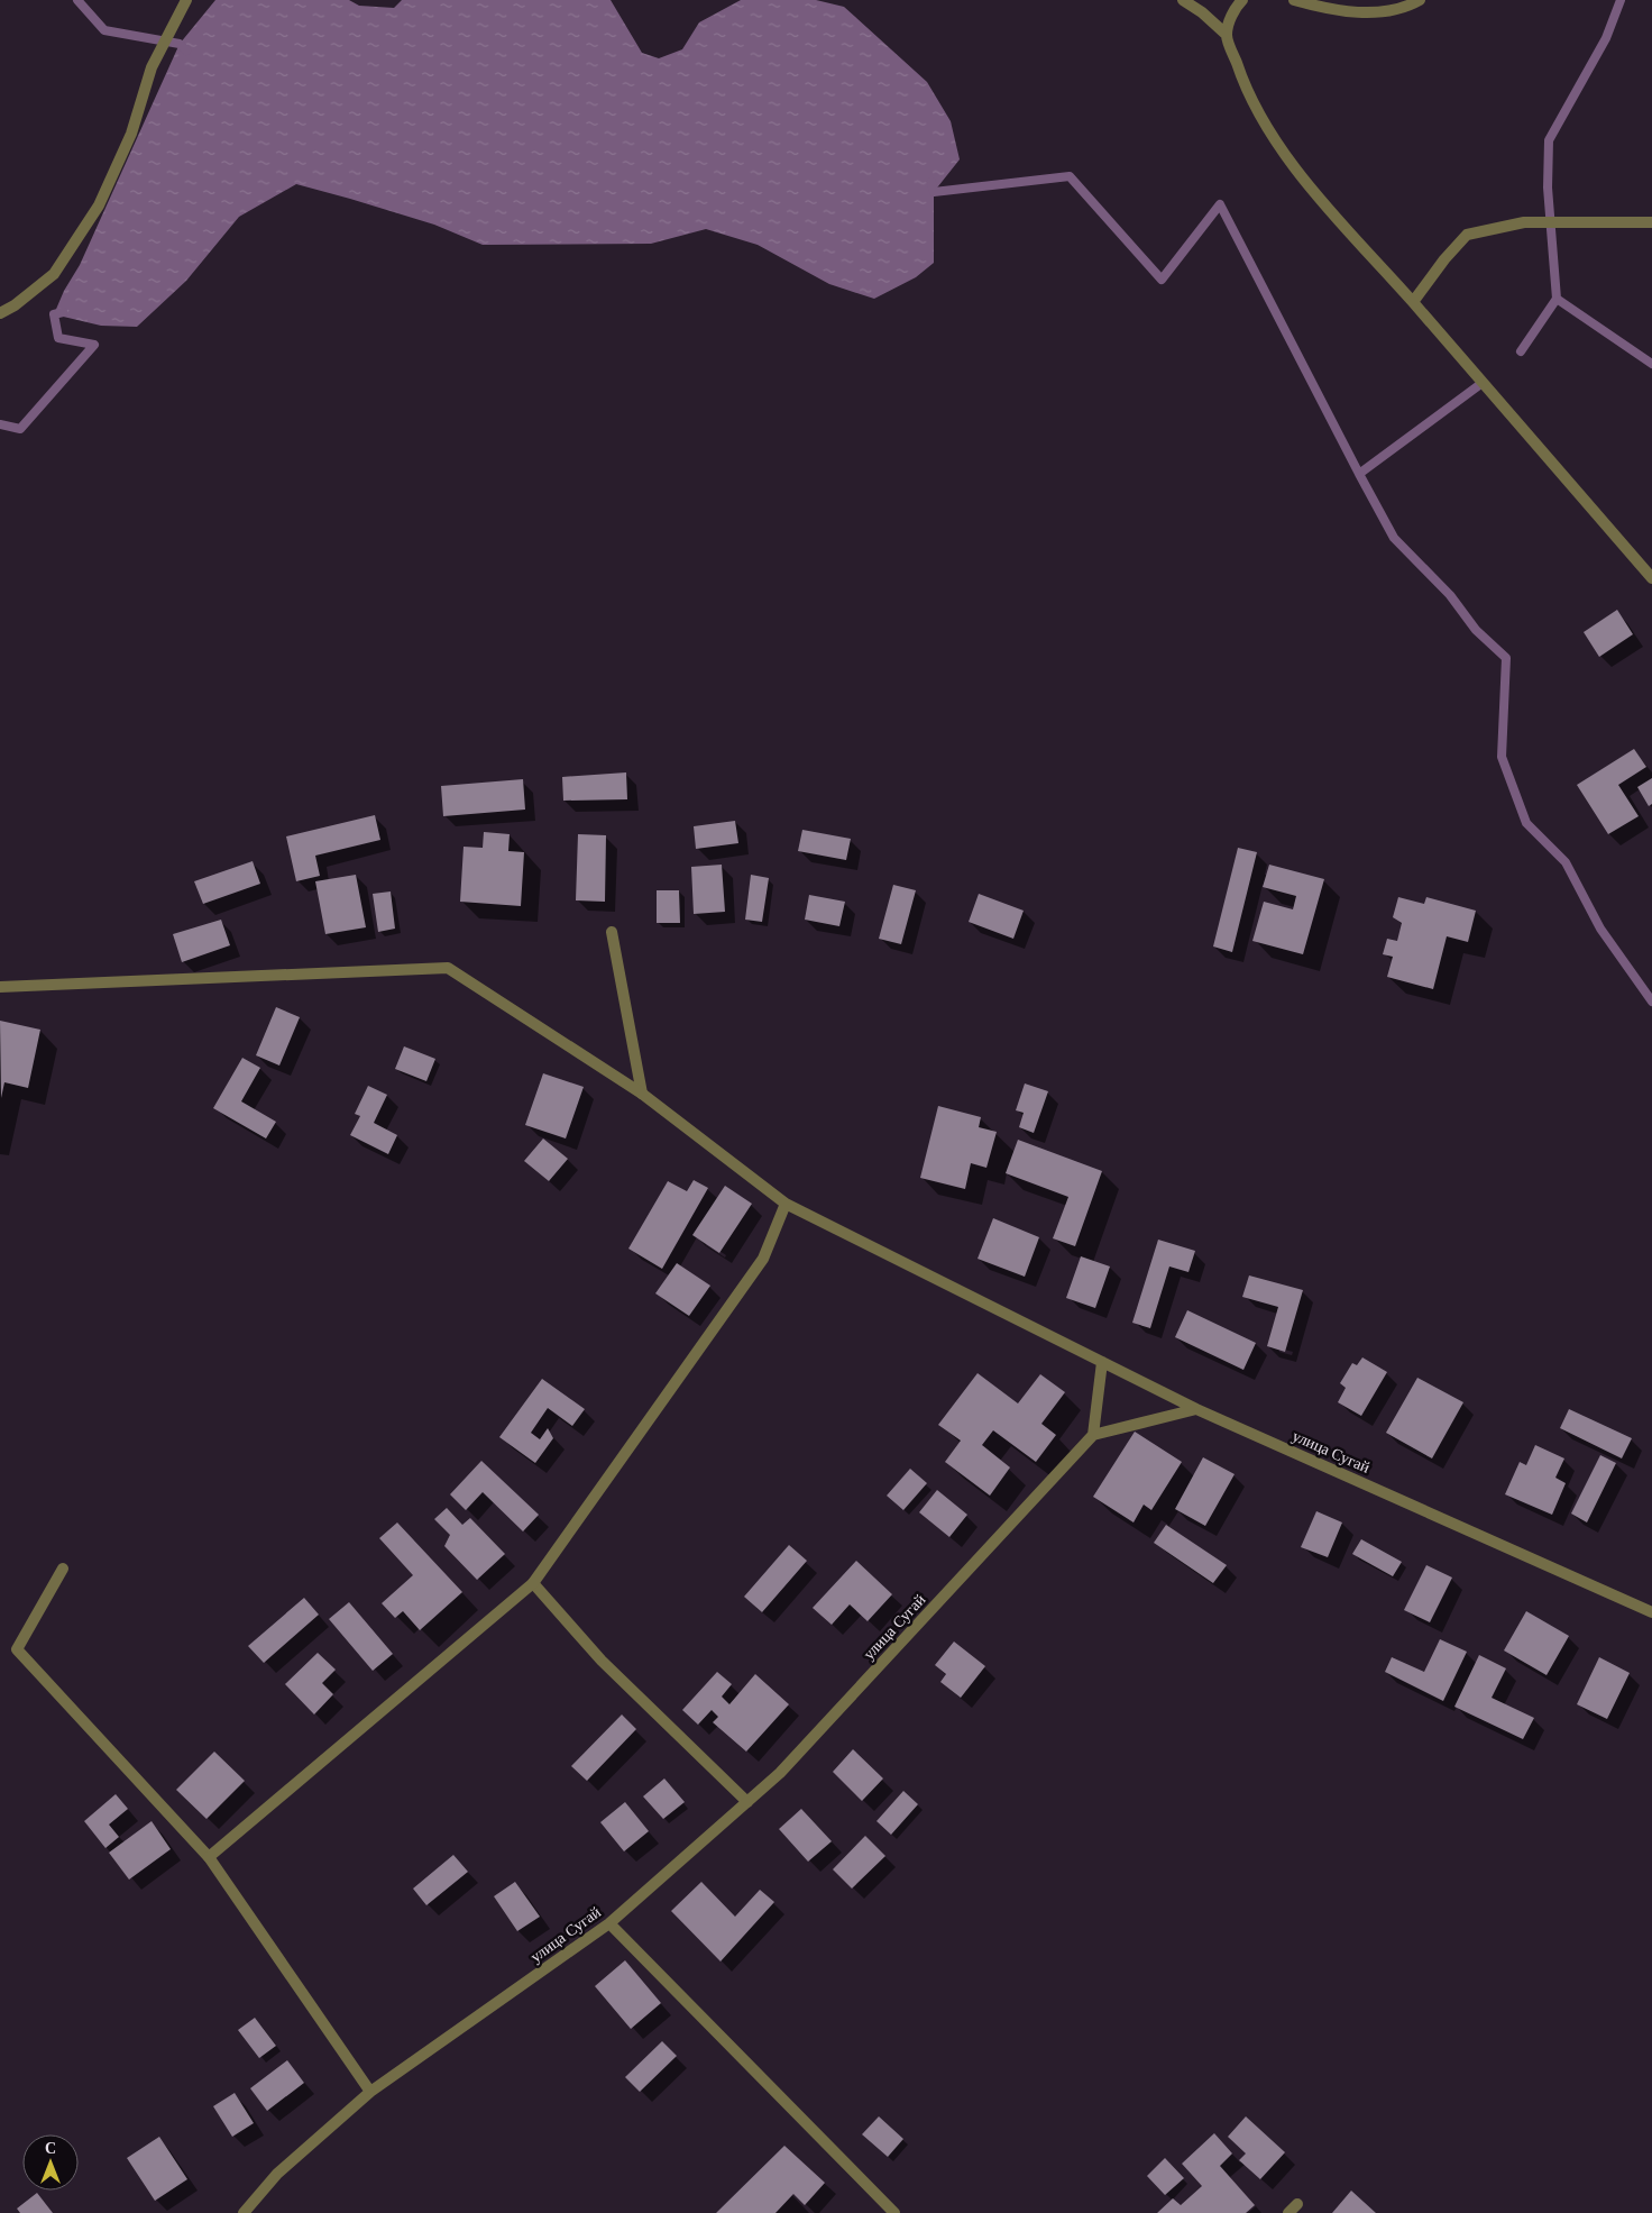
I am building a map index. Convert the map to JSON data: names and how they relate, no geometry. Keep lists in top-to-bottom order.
{
  "streets": {
    "street": ["улица Сугай"]
  },
  "north": "top"
}
